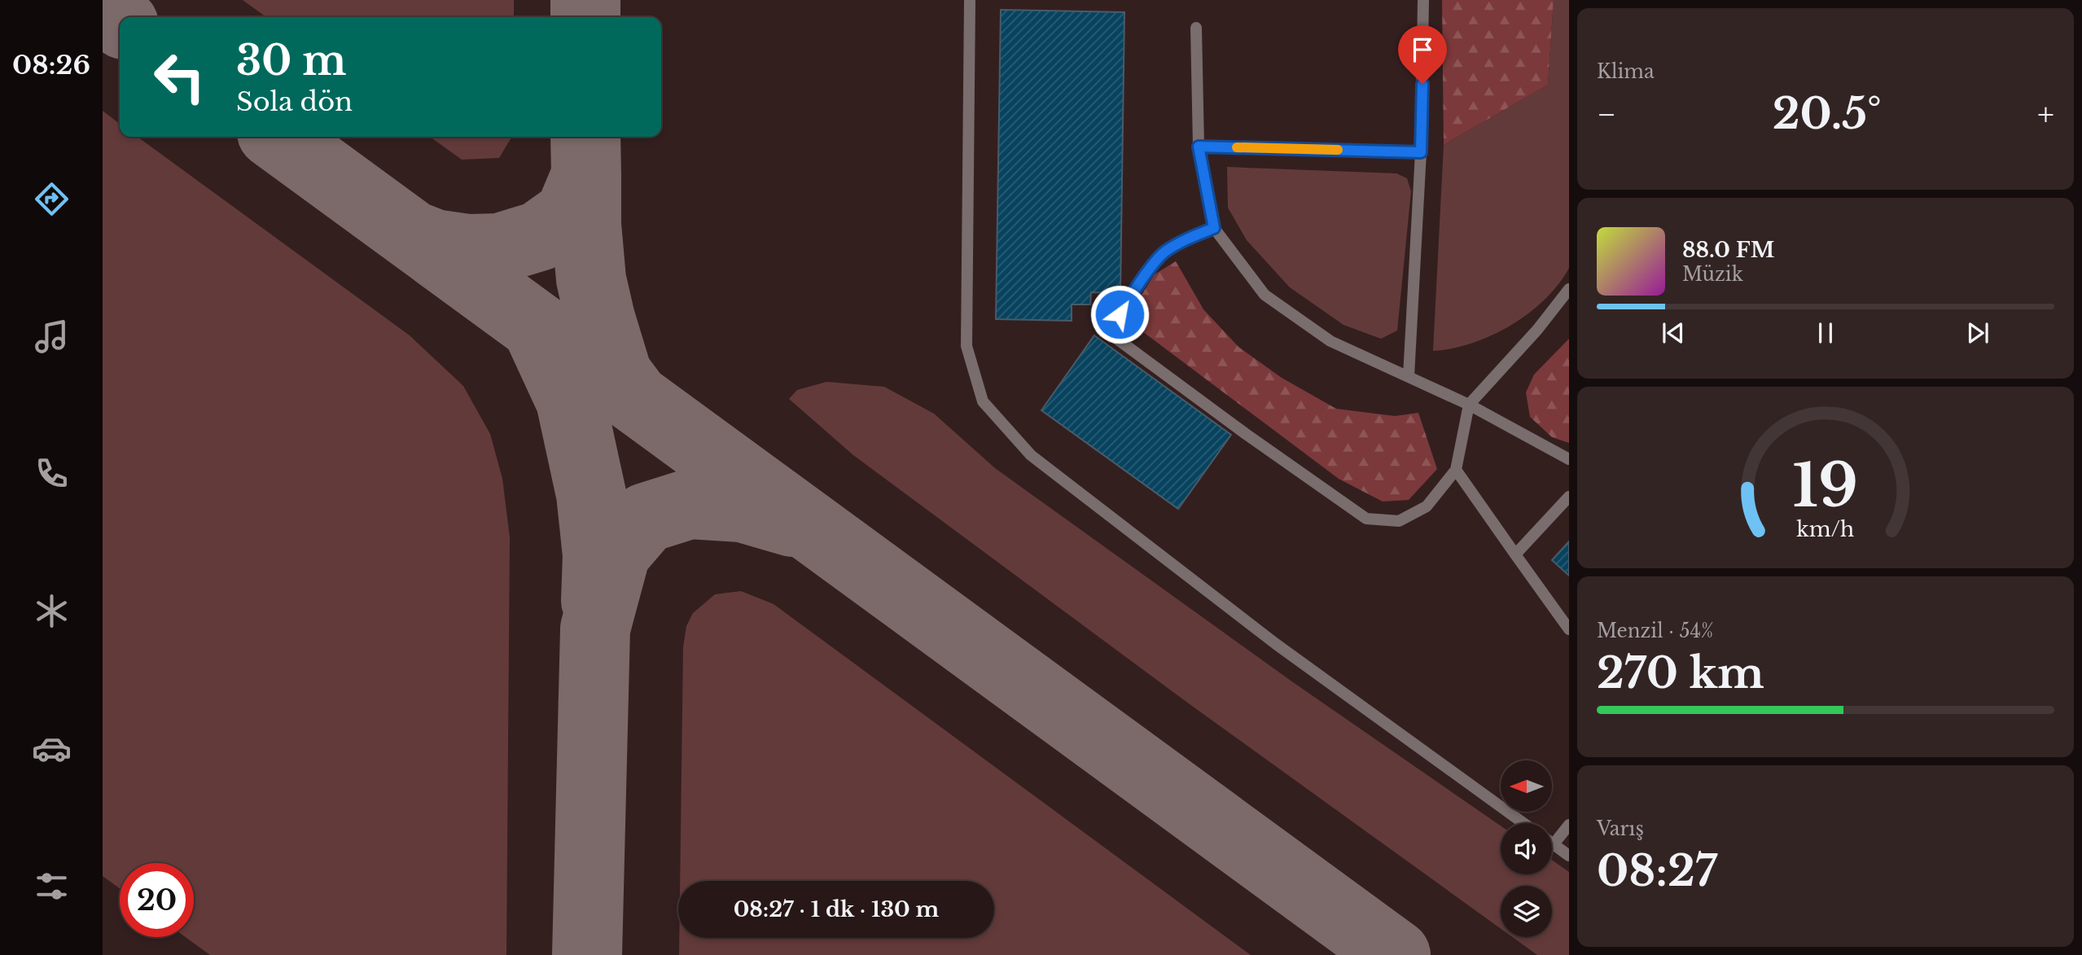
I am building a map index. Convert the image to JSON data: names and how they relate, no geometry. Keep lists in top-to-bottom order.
{
  "north": "left",
  "page": {
    "tabs": "08:26",
    "tile": [
      "Klima",
      ["Menzil · 54%", "270 km"],
      ["Varış", "08:27"]
    ],
    "turn": ["30 m", "Sola dön"],
    "heat": ["−", "20.5°", "+"],
    "song": ["88.0 FM", "Müzik"],
    "limit": "20",
    "trip": "08:27 · 1 dk · 130 m",
    "gauge": ["19", "km/h"]
  }
}
